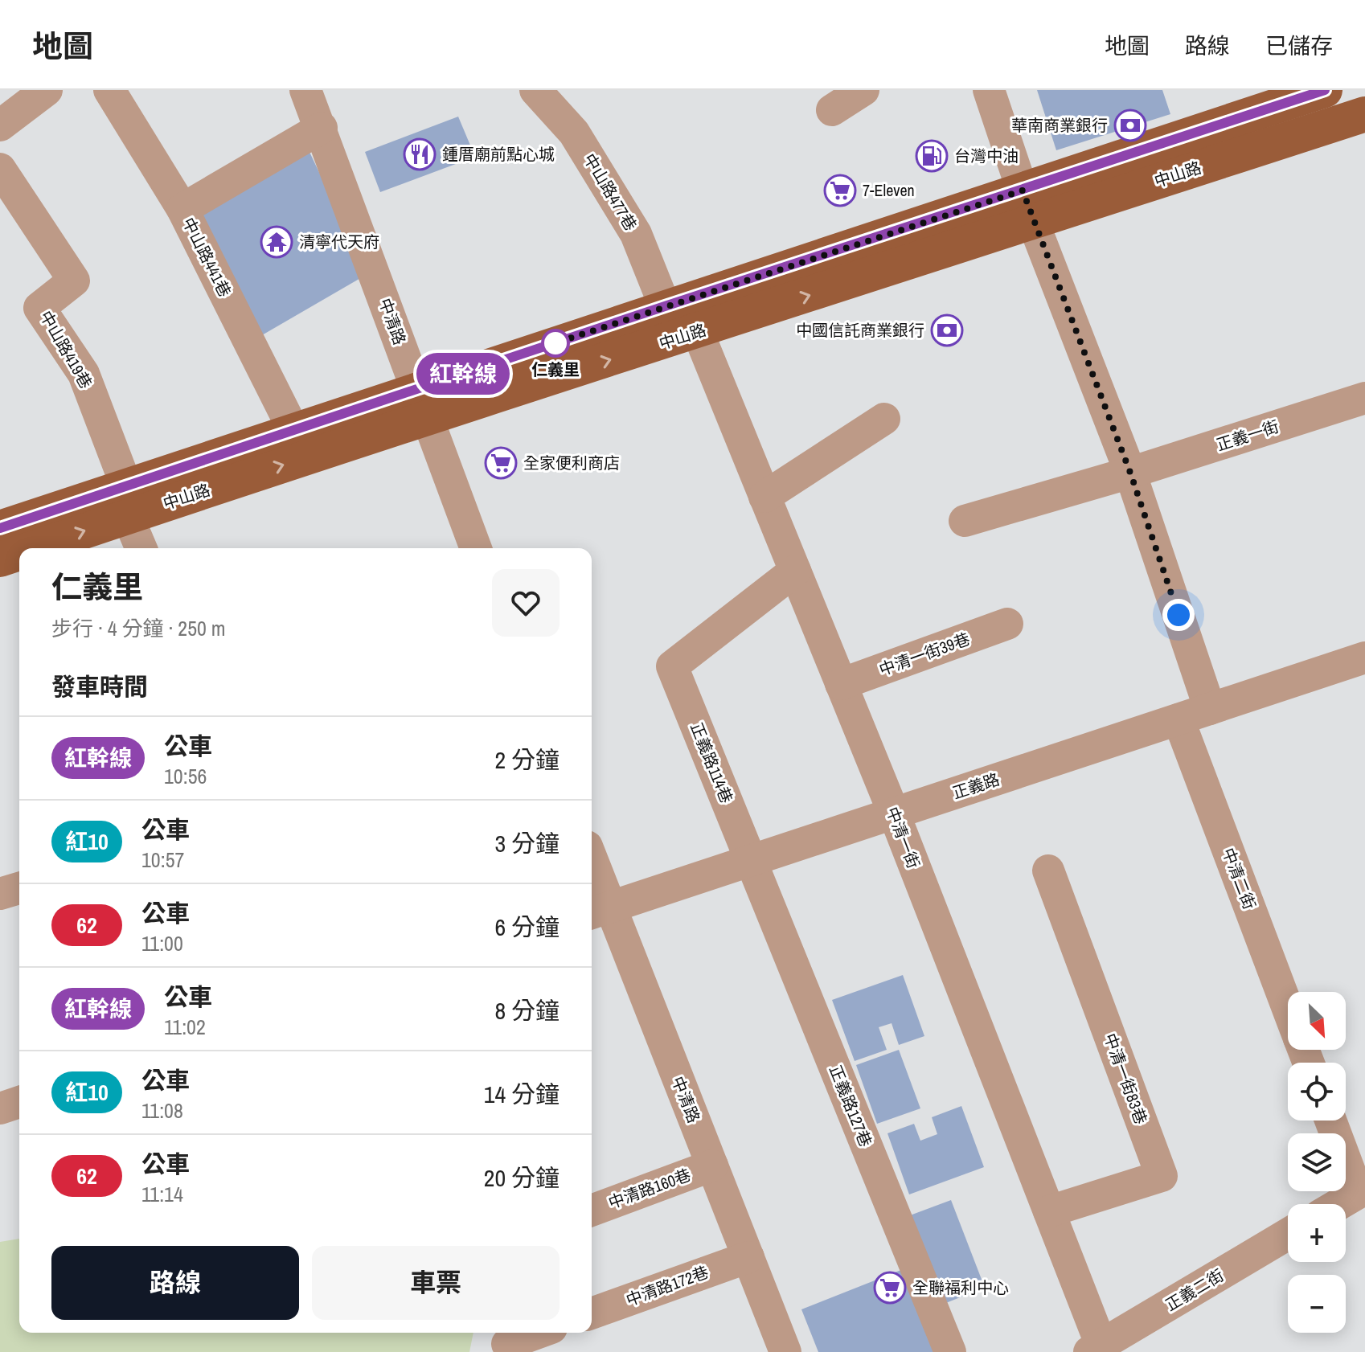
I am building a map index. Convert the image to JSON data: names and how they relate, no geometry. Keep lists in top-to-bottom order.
{
  "streets": {
    "main road": ["中山路"],
    "street": [
      "中山路477巷",
      "中山路441巷",
      "中清路",
      "中山路419巷",
      "正義一街",
      "中清一街39巷",
      "正義路114巷",
      "正義路",
      "中清一街",
      "中清二街",
      "中清一街83巷",
      "正義路127巷",
      "中清路160巷",
      "中清路172巷",
      "正義二街"
    ]
  },
  "crossings": [
    ["中山路", "中山路477巷"],
    ["中山路", "中山路441巷"],
    ["中山路", "中清路"],
    ["中山路", "中山路419巷"],
    ["中山路", "中清一街"],
    ["中清路", "正義路"],
    ["中清路", "中清路160巷"],
    ["中清路", "中清路172巷"],
    ["中清一街39巷", "中清一街"],
    ["正義路114巷", "正義路"],
    ["正義路114巷", "中清一街"],
    ["正義路114巷", "正義路127巷"],
    ["正義路", "中清一街"],
    ["正義路", "中清二街"],
    ["正義路", "正義路127巷"],
    ["中清一街", "中清一街83巷"],
    ["中清一街", "正義二街"]
  ],
  "places": {
    "bank": ["華南商業銀行", "中國信託商業銀行"],
    "restaurant": ["鍾厝廟前點心城"],
    "fuel station": ["台灣中油"],
    "supermarket": ["7-Eleven", "全家便利商店", "全聯福利中心"],
    "temple": ["清寧代天府"],
    "other": ["仁義里"]
  },
  "lines": ["bus line 紅幹線"],
  "north": "bottom right",
  "page": {
    "header": "地圖",
    "nav": ["地圖", "路線", "已儲存"],
    "on_map": "紅幹線",
    "heading": [
      ["仁義里", "步行 · 4 分鐘 · 250 m"],
      "發車時間"
    ],
    "list": [
      {
        "mark": "紅幹線",
        "name": "公車",
        "note": "10:56",
        "value": "2 分鐘"
      },
      {
        "mark": "紅10",
        "name": "公車",
        "note": "10:57",
        "value": "3 分鐘"
      },
      {
        "mark": "62",
        "name": "公車",
        "note": "11:00",
        "value": "6 分鐘"
      },
      {
        "mark": "紅幹線",
        "name": "公車",
        "note": "11:02",
        "value": "8 分鐘"
      },
      {
        "mark": "紅10",
        "name": "公車",
        "note": "11:08",
        "value": "14 分鐘"
      },
      {
        "mark": "62",
        "name": "公車",
        "note": "11:14",
        "value": "20 分鐘"
      }
    ],
    "map_buttons": ["+", "−"],
    "buttons": ["路線", "車票"]
  }
}
